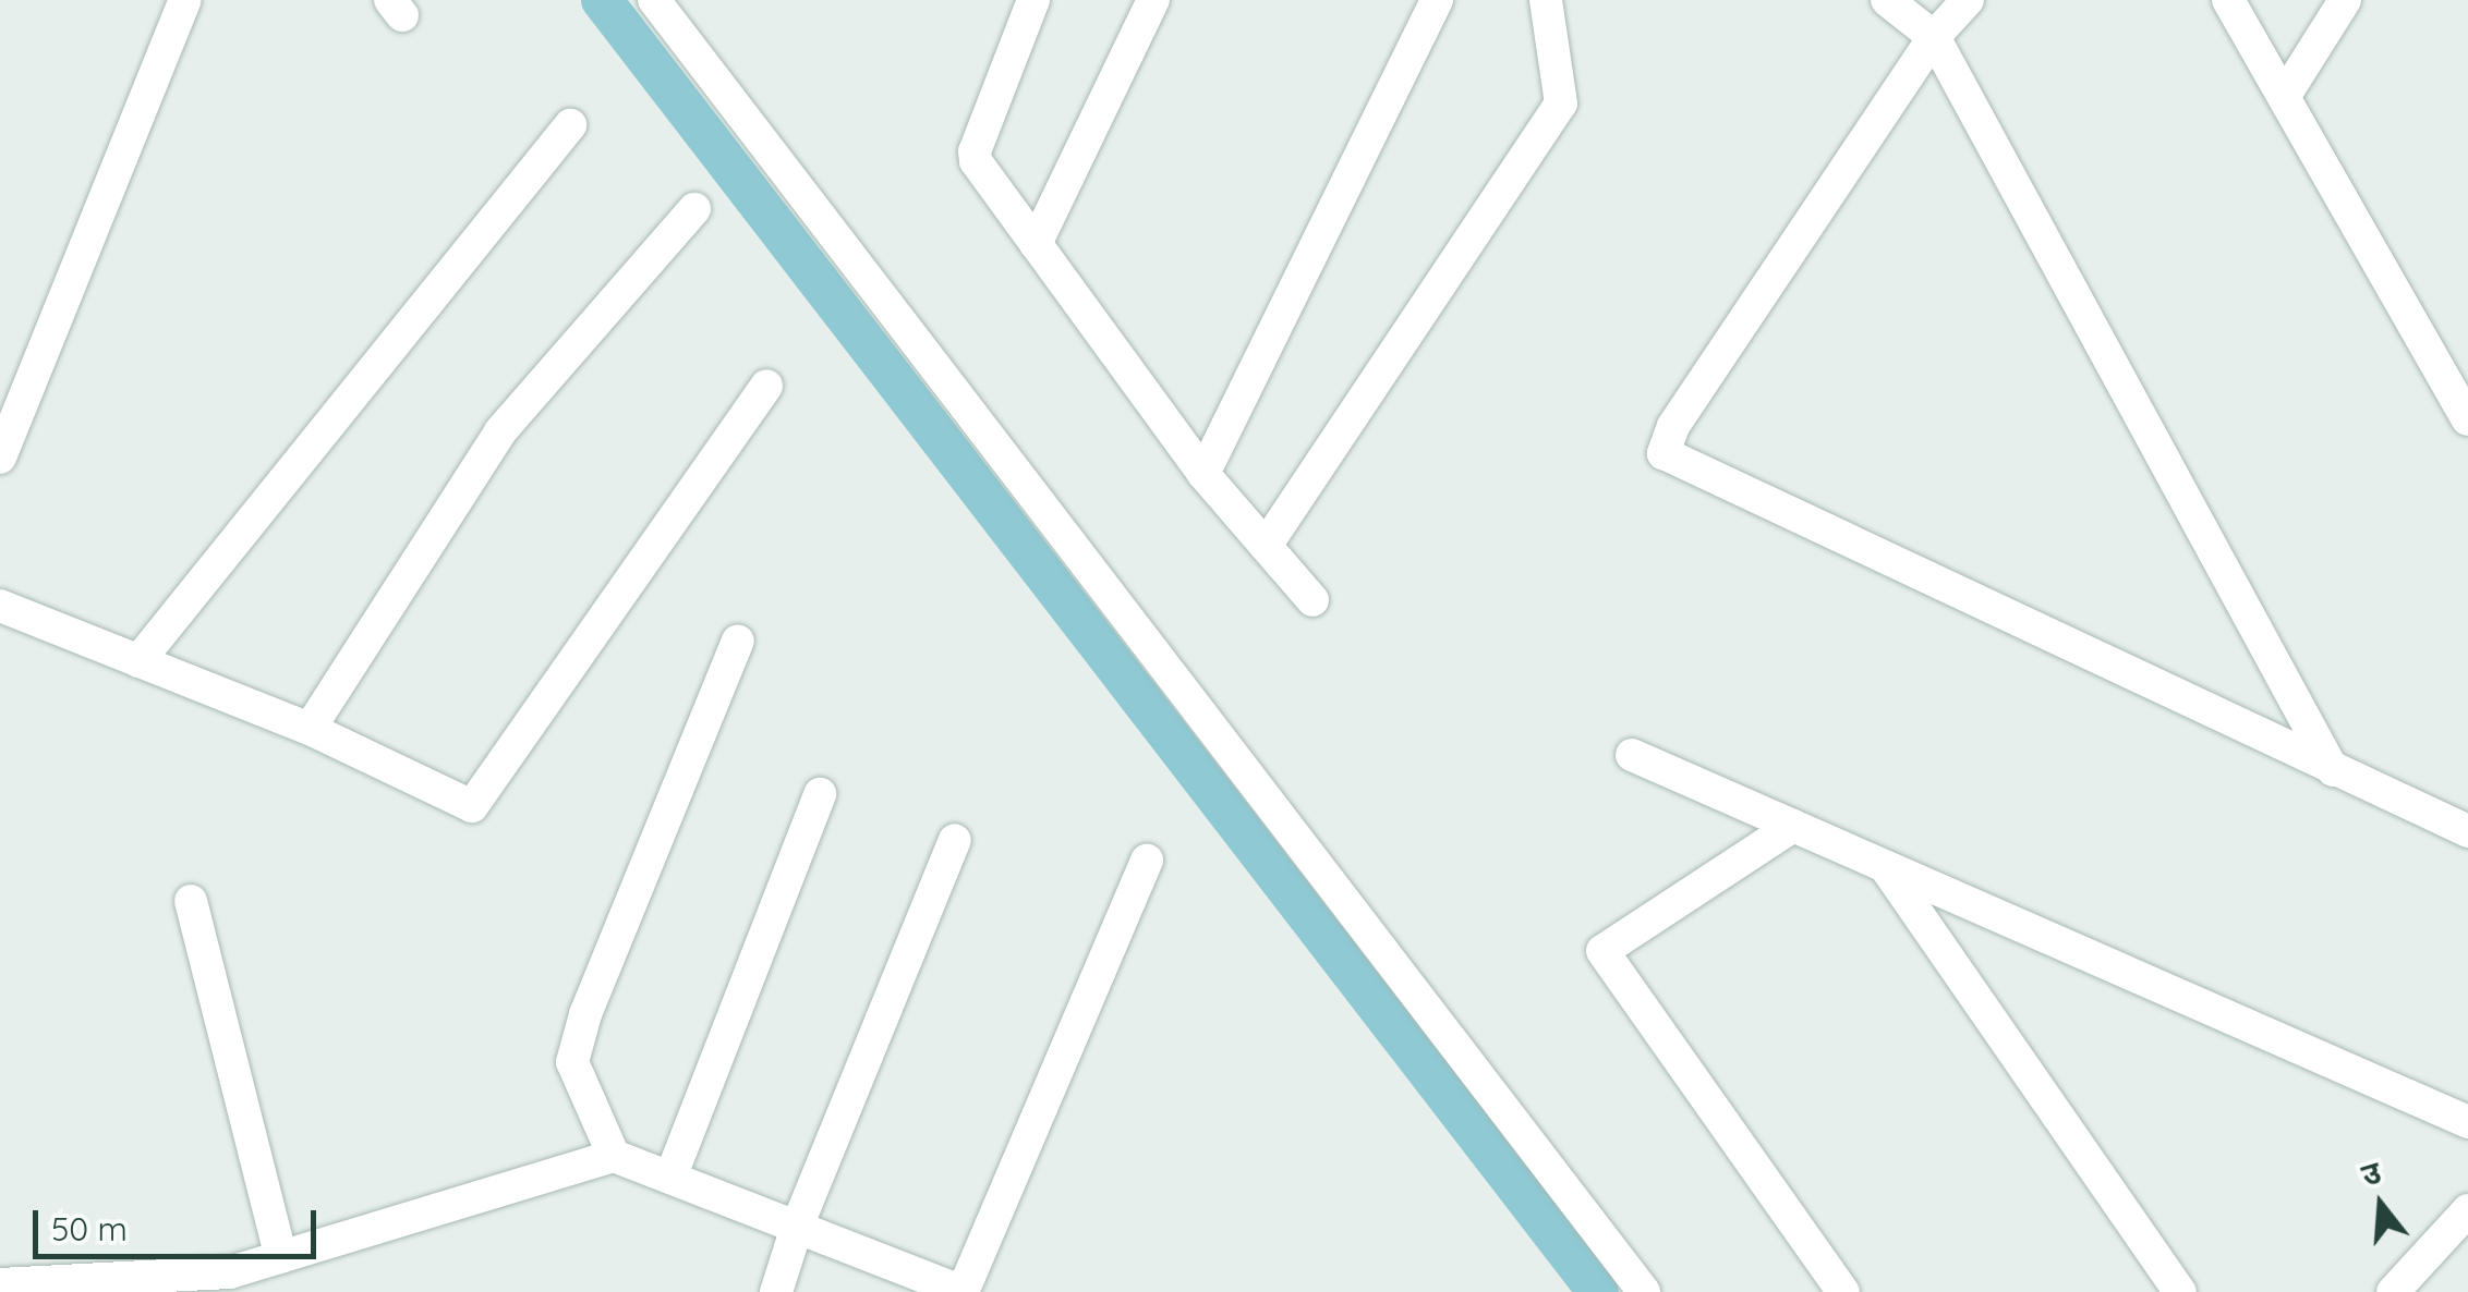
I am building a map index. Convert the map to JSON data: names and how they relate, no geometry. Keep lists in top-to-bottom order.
{
  "scale_bar": "50 m",
  "north": "top"
}
